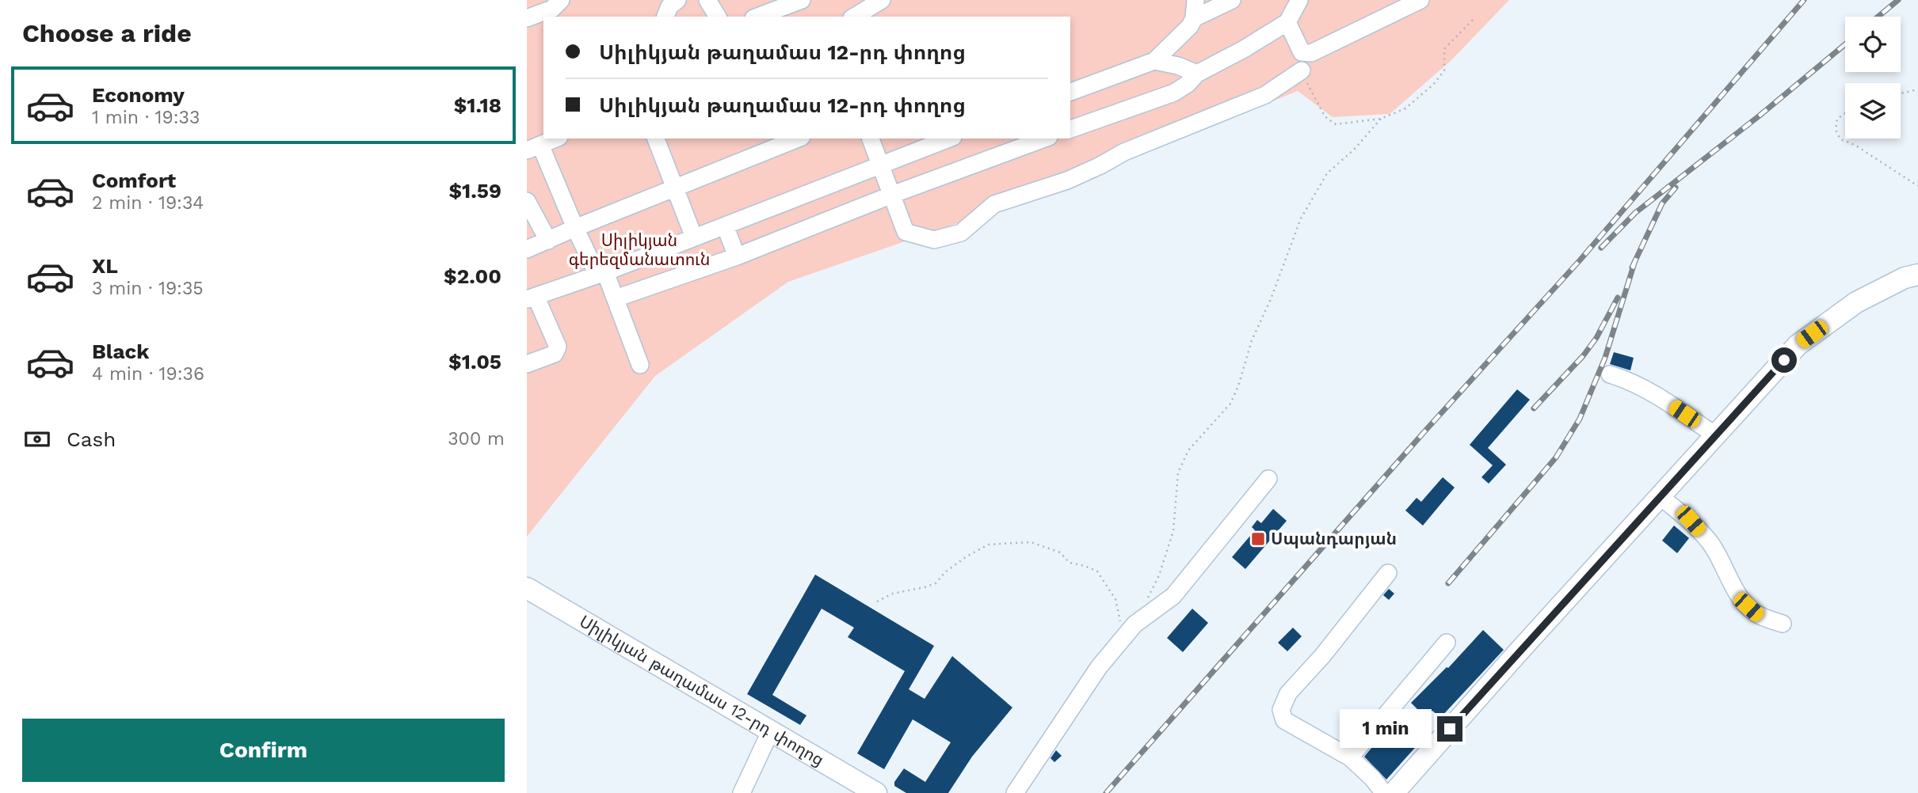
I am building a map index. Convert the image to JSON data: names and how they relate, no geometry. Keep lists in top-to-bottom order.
{
  "streets": {
    "main road": ["Սիլիկյան թաղամաս 12-րդ փողոց"]
  },
  "parks": ["Սիլիկյան գերեզմանատուն"],
  "places": {
    "transit": ["Սպանդարյան"]
  },
  "page": {
    "heading": "Choose a ride",
    "banner": ["Սիլիկյան թաղամաս 12-րդ փողոց", "Սիլիկյան թաղամաս 12-րդ փողոց"],
    "list": [
      {
        "name": "Economy",
        "note": "1 min · 19:33",
        "value": "$1.18"
      },
      {
        "name": "Comfort",
        "note": "2 min · 19:34",
        "value": "$1.59"
      },
      {
        "name": "XL",
        "note": "3 min · 19:35",
        "value": "$2.00"
      },
      {
        "name": "Black",
        "note": "4 min · 19:36",
        "value": "$1.05"
      }
    ],
    "pay": ["Cash", "300 m"],
    "buttons": "Confirm",
    "bubble": "1 min"
  }
}
